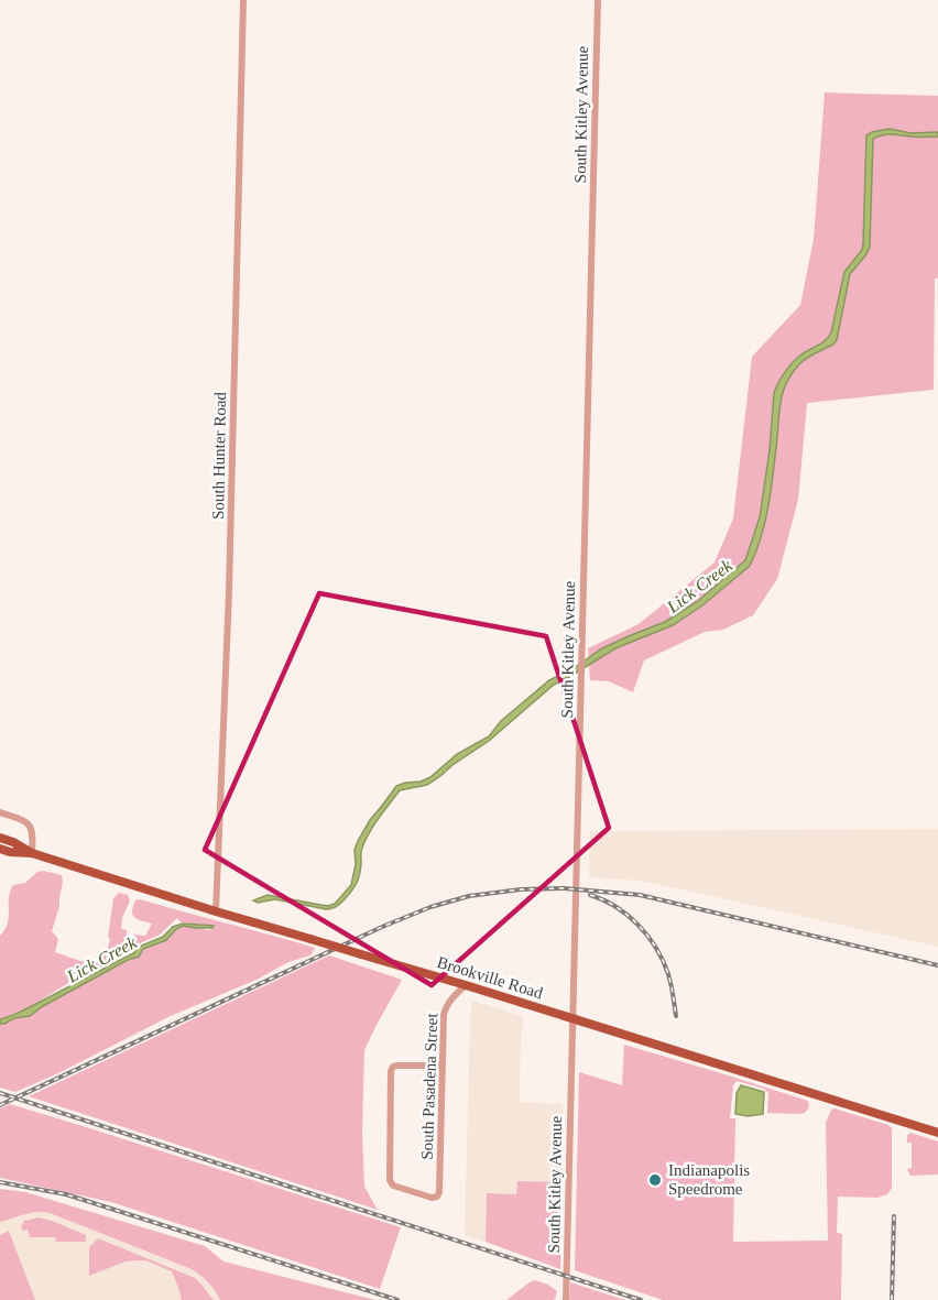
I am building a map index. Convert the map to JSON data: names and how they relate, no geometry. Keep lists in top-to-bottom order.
{
  "streets": {
    "main road": ["Brookville Road"],
    "street": ["South Kitley Avenue", "South Hunter Road", "South Pasadena Street"]
  },
  "crossings": [
    ["South Kitley Avenue", "Brookville Road"],
    ["South Hunter Road", "Brookville Road"],
    ["Brookville Road", "South Pasadena Street"]
  ],
  "water": ["Lick Creek"],
  "places": ["Indianapolis Speedrome"]
}
